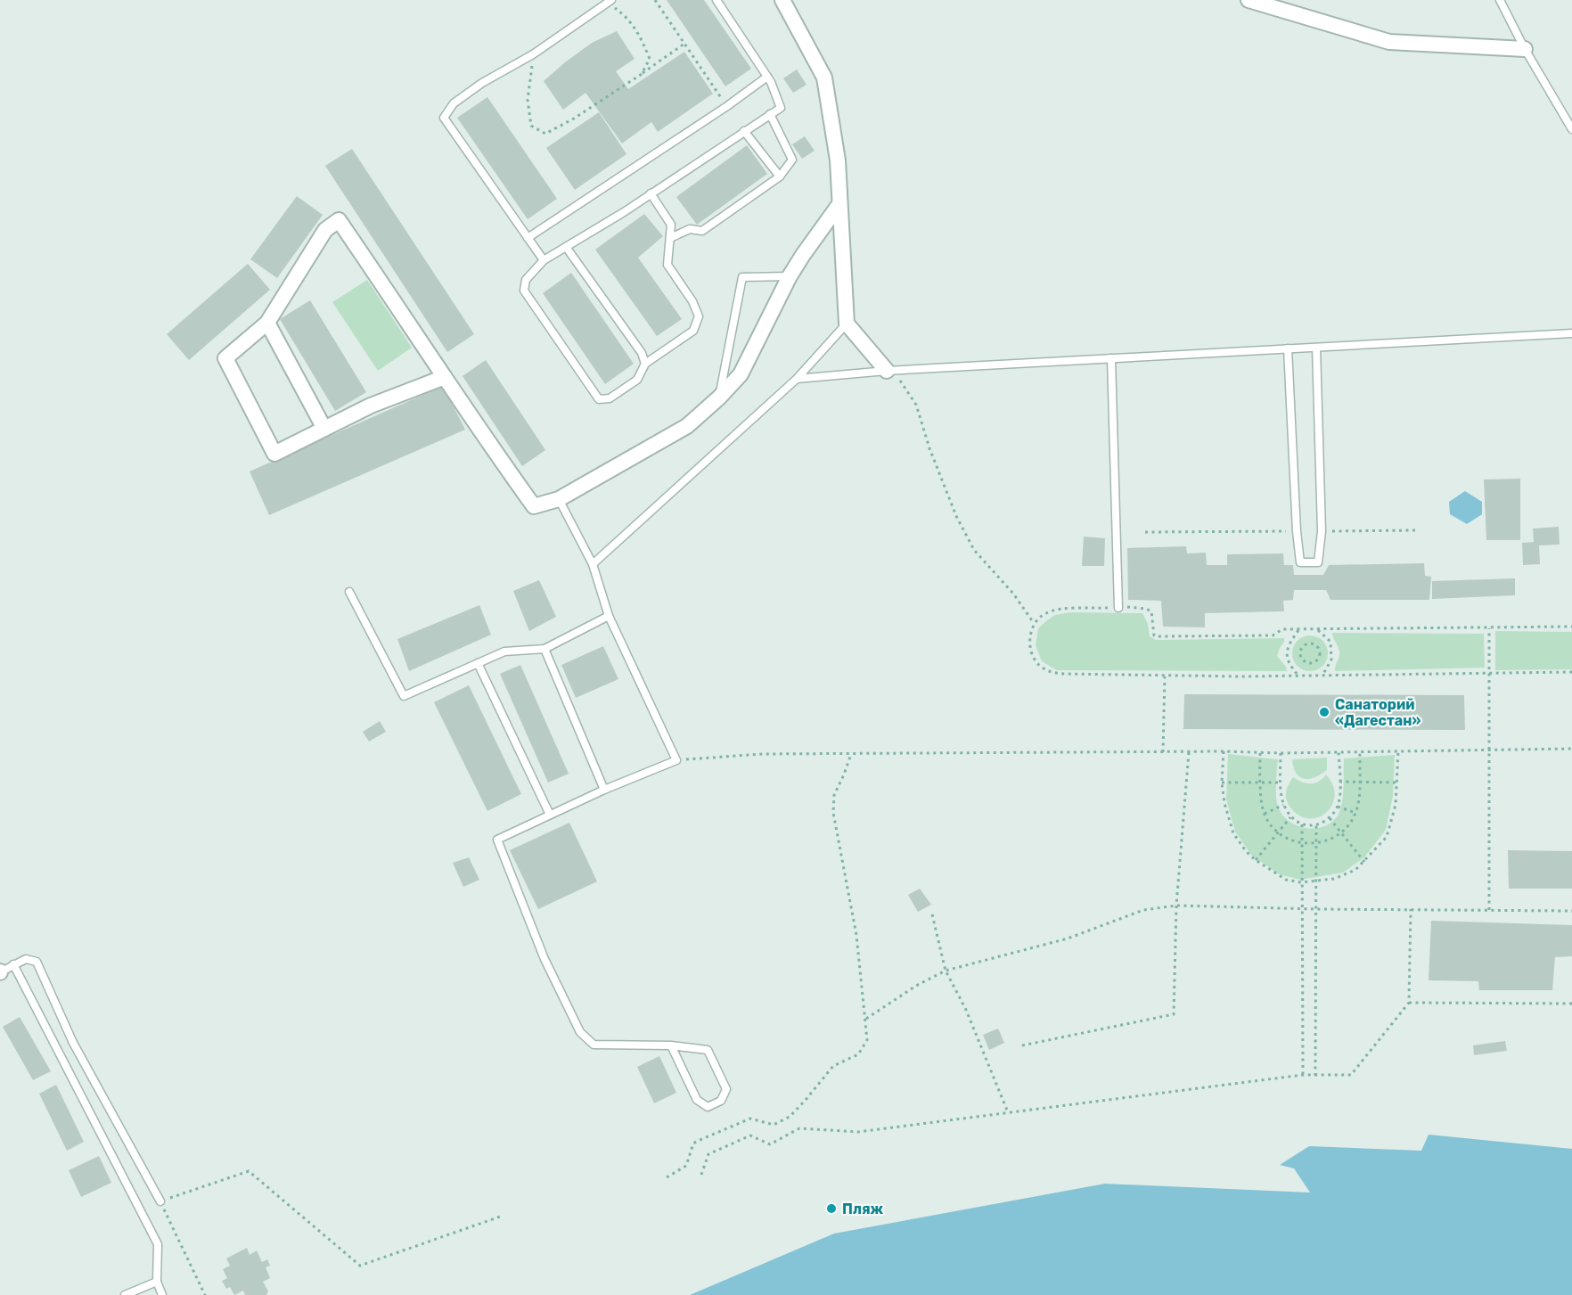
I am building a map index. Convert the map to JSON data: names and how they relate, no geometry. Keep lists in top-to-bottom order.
{
  "places": ["Санаторий «Дагестан»", "Пляж"]
}
